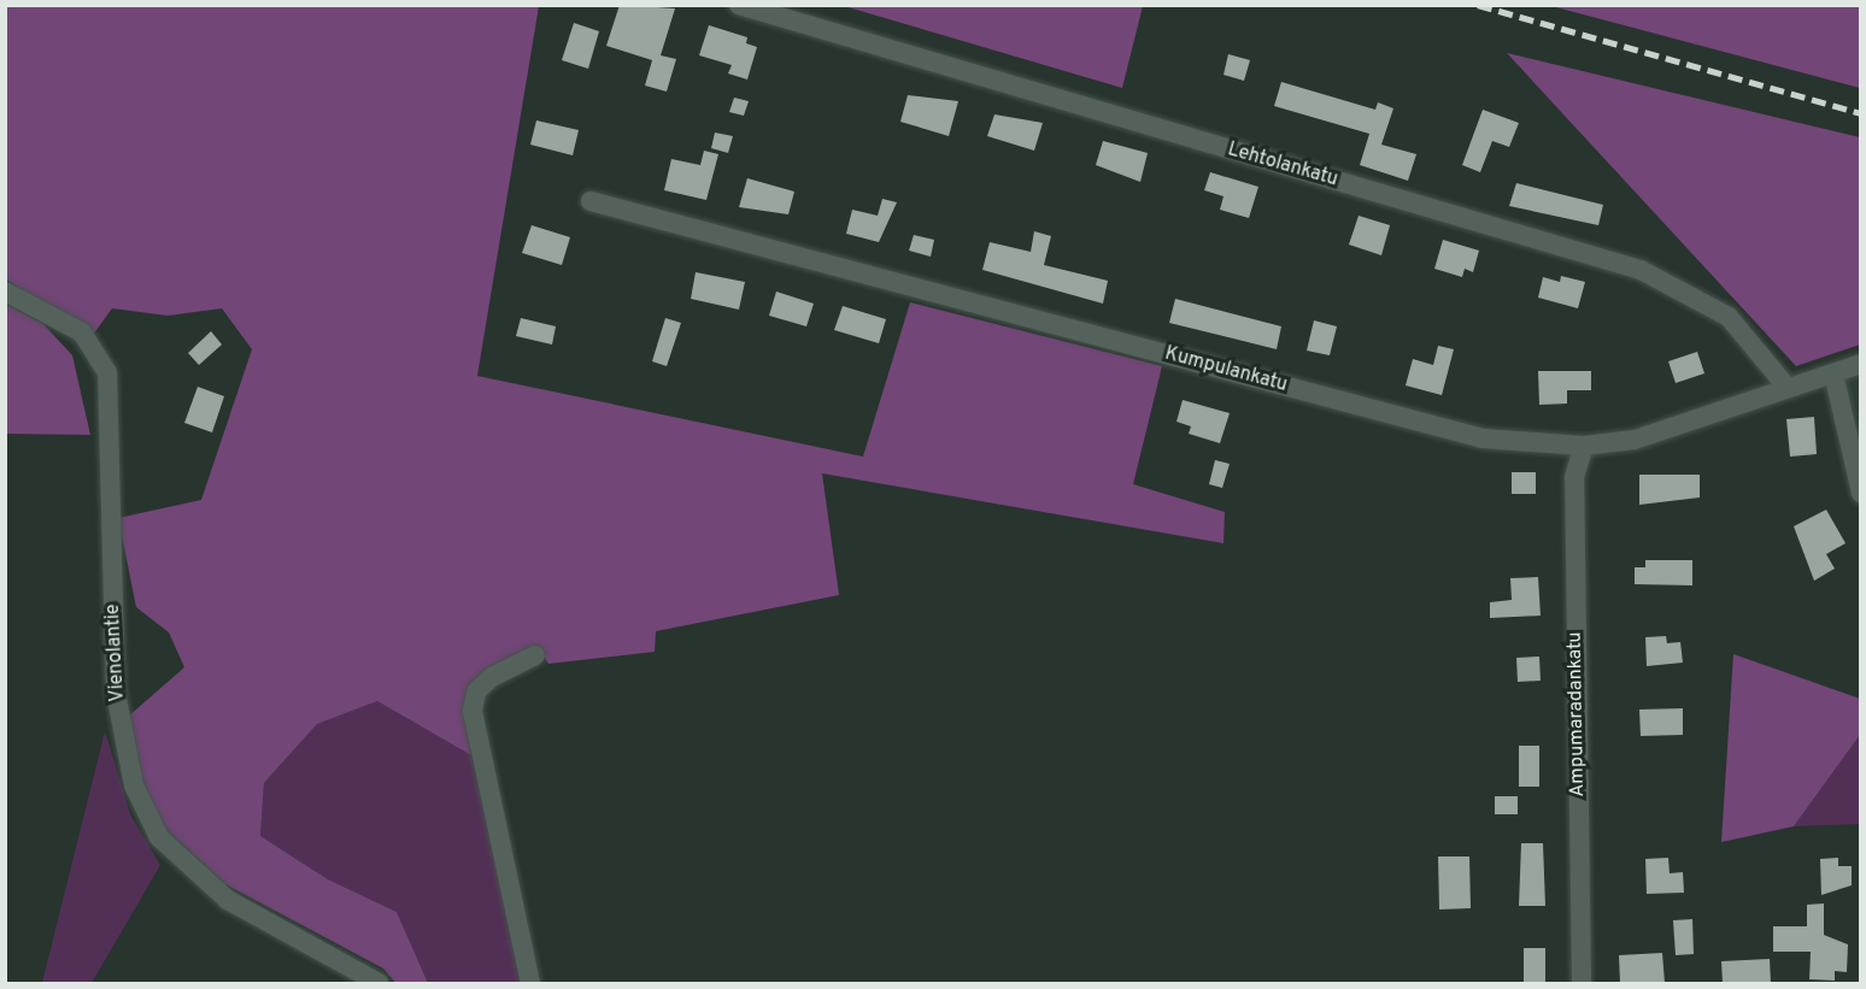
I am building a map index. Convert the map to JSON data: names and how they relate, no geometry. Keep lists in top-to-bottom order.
{
  "streets": {
    "street": [
      "Lehtolankatu",
      "Kumpulankatu",
      "Vienolantie",
      "Ampumaradankatu"
    ]
  },
  "crossings": [
    ["Lehtolankatu", "Kumpulankatu"],
    ["Kumpulankatu", "Ampumaradankatu"]
  ]
}
